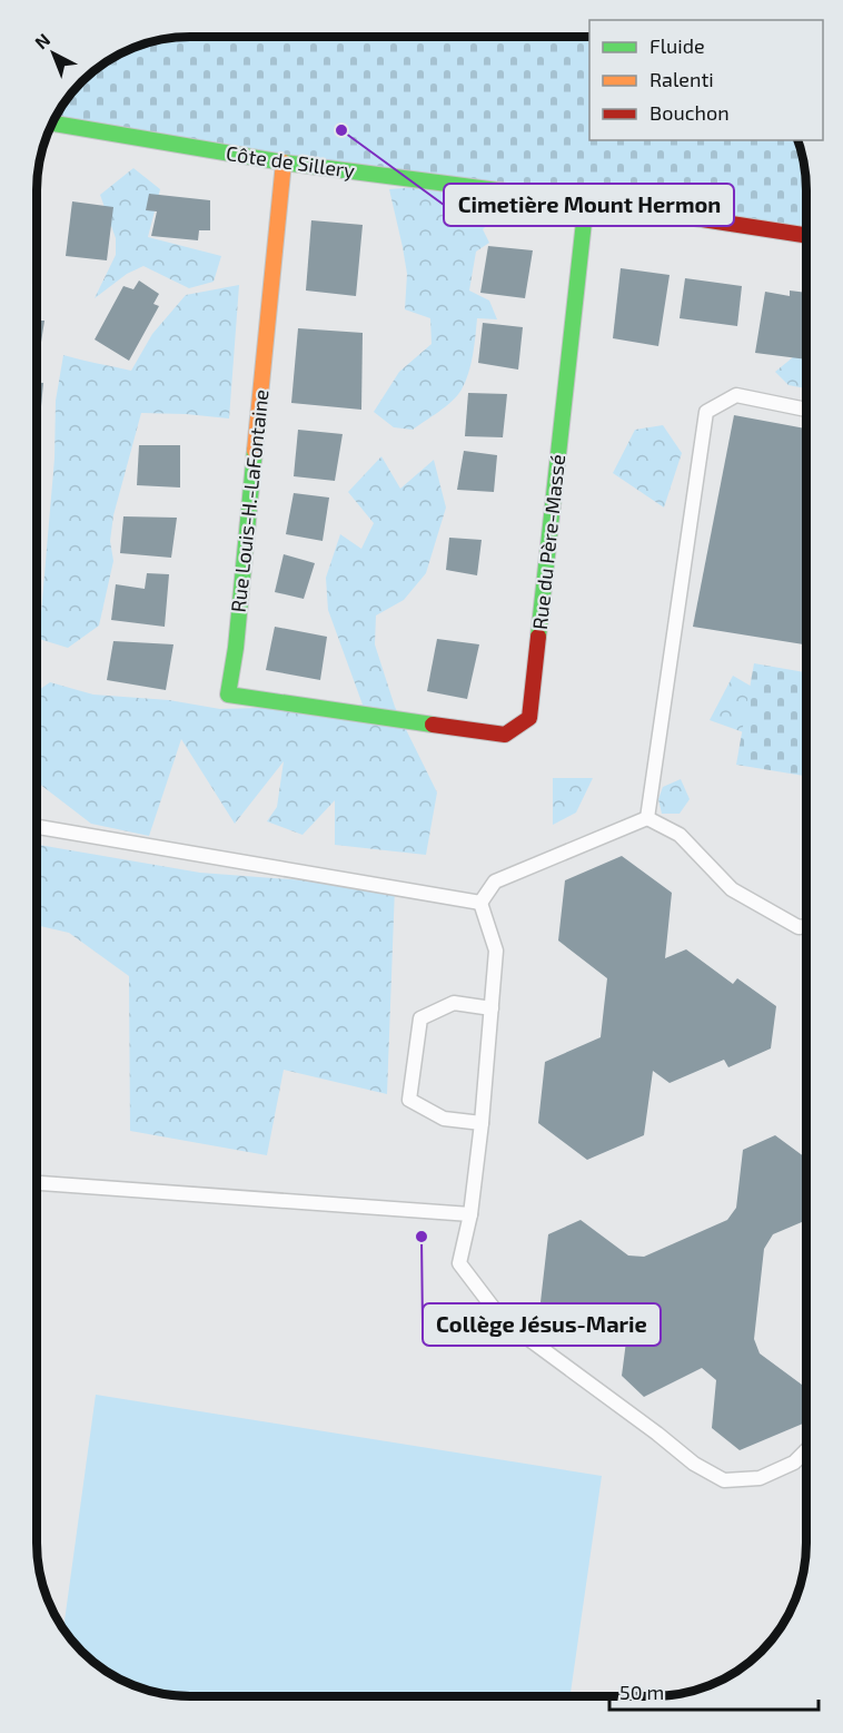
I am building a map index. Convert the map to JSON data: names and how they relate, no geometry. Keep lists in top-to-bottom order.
{
  "streets": {
    "street": ["Côte de Sillery", "Rue Louis-H.-LaFontaine", "Rue du Père-Massé"]
  },
  "crossings": [
    ["Côte de Sillery", "Rue Louis-H.-LaFontaine"],
    ["Côte de Sillery", "Rue du Père-Massé"],
    ["Rue Louis-H.-LaFontaine", "Rue du Père-Massé"]
  ],
  "places": ["Cimetière Mount Hermon", "Collège Jésus-Marie"],
  "legend": ["Fluide", "Ralenti", "Bouchon"],
  "scale_bar": "50 m",
  "north": "top left"
}
